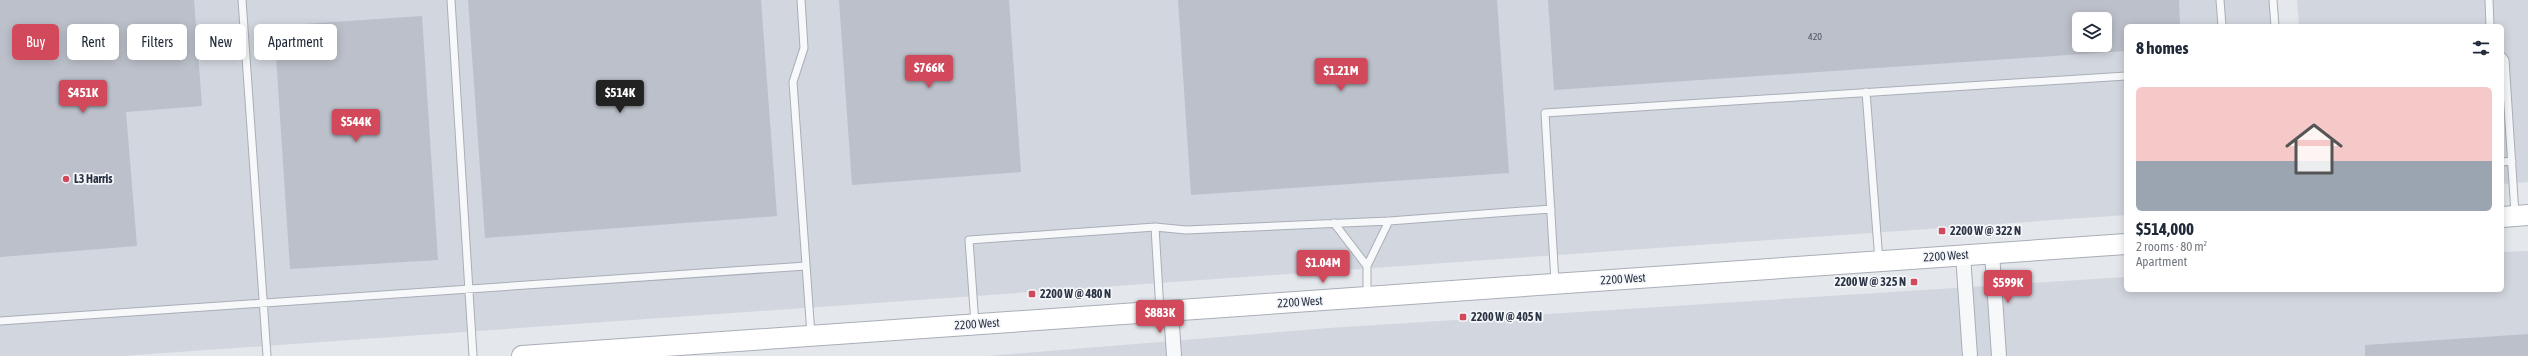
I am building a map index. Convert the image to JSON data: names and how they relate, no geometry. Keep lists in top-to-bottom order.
{
  "streets": {
    "street": ["2200 West"]
  },
  "places": {
    "other": ["L3 Harris"],
    "transit": [
      "2200 W @ 322 N",
      "2200 W @ 325 N",
      "2200 W @ 480 N",
      "2200 W @ 405 N"
    ]
  },
  "house_numbers": ["420"],
  "page": {
    "chip": [
      "Buy",
      "Rent",
      "Filters",
      "New",
      "Apartment"
    ],
    "heading": "8 homes",
    "price": [
      "$766K",
      "$1.21M",
      "$451K",
      "$514K",
      "$544K",
      "$1.04M",
      "$599K",
      "$883K"
    ],
    "list": [
      {
        "name": "$514,000",
        "note": "2 rooms · 80 m² · Apartment"
      }
    ]
  }
}
